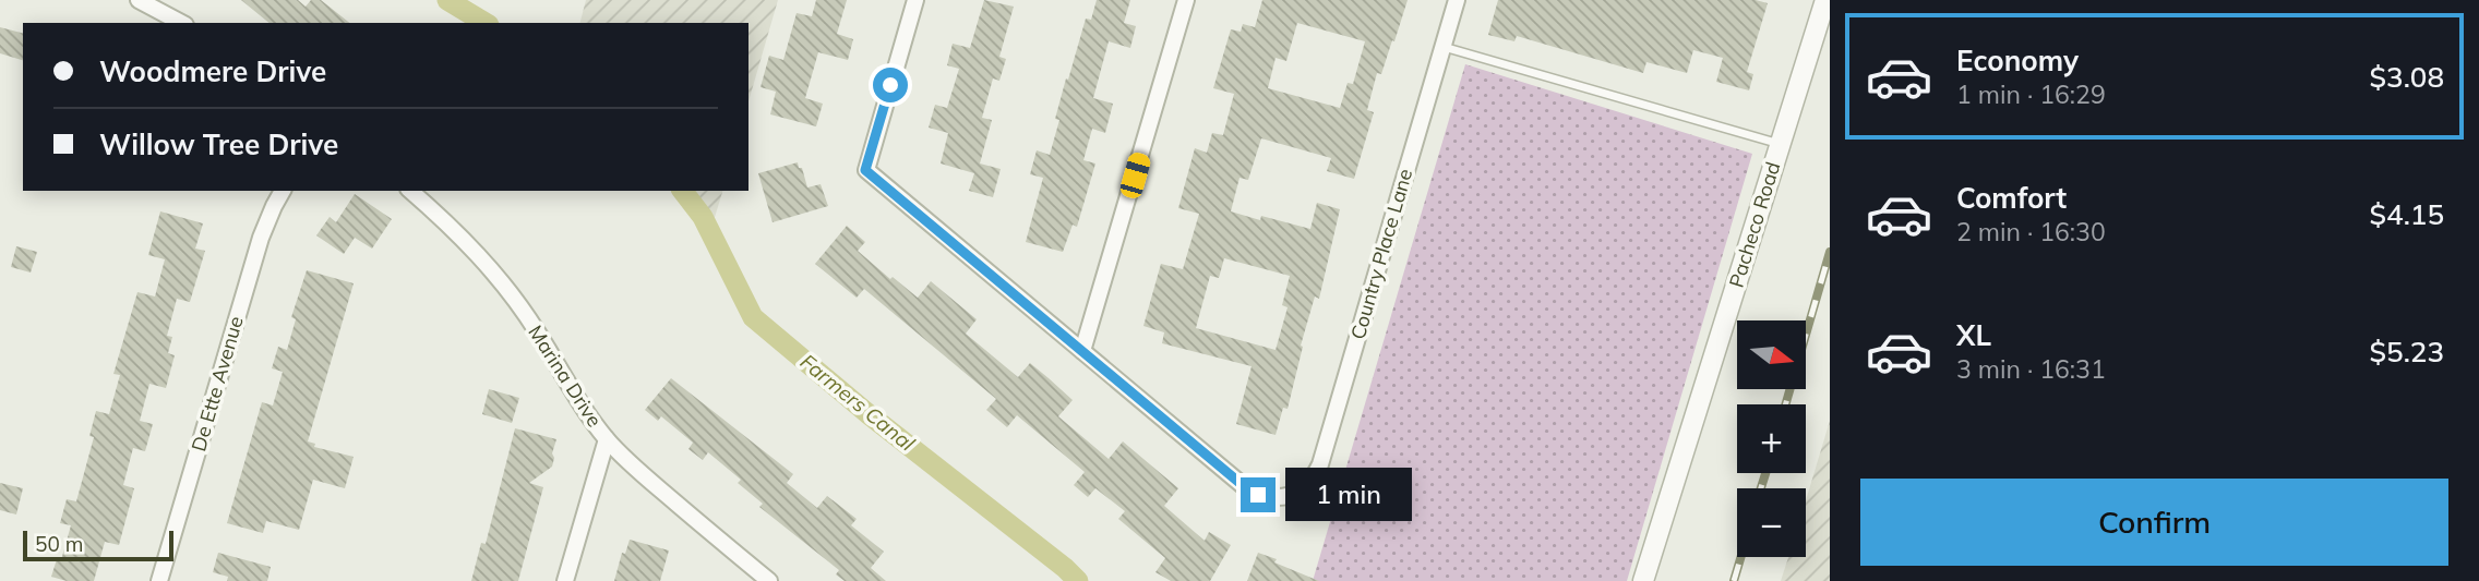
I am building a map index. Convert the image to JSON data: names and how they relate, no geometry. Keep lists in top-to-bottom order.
{
  "streets": {
    "street": [
      "Pacheco Road",
      "Country Place Lane",
      "Marina Drive",
      "De Ette Avenue"
    ]
  },
  "water": ["Farmers Canal"],
  "scale_bar": "50 m",
  "north": "right",
  "page": {
    "list": [
      {
        "name": "Economy",
        "note": "1 min · 16:29",
        "value": "$3.08"
      },
      {
        "name": "Comfort",
        "note": "2 min · 16:30",
        "value": "$4.15"
      },
      {
        "name": "XL",
        "note": "3 min · 16:31",
        "value": "$5.23"
      }
    ],
    "banner": ["Woodmere Drive", "Willow Tree Drive"],
    "map_buttons": ["+", "−"],
    "buttons": "Confirm",
    "bubble": "1 min",
    "scale": "50 m"
  }
}
